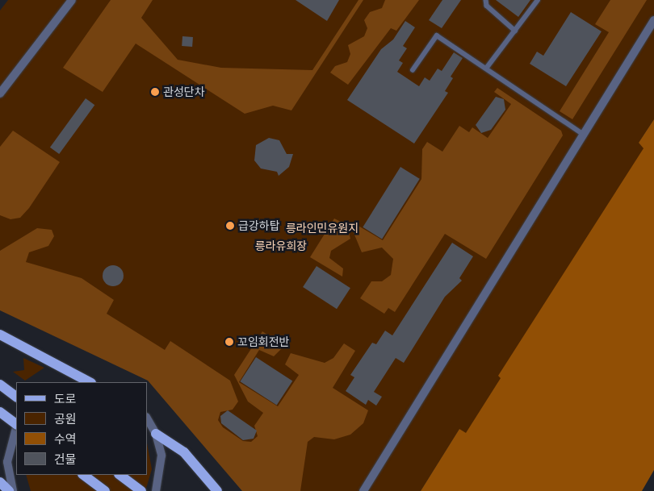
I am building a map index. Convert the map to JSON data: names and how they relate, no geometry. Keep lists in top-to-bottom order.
{
  "parks": ["릉라인민유원지", "릉라유희장"],
  "places": ["관성단차", "급강하탑", "꼬임회전반"],
  "legend": [
    "도로",
    "공원",
    "수역",
    "건물"
  ]
}
